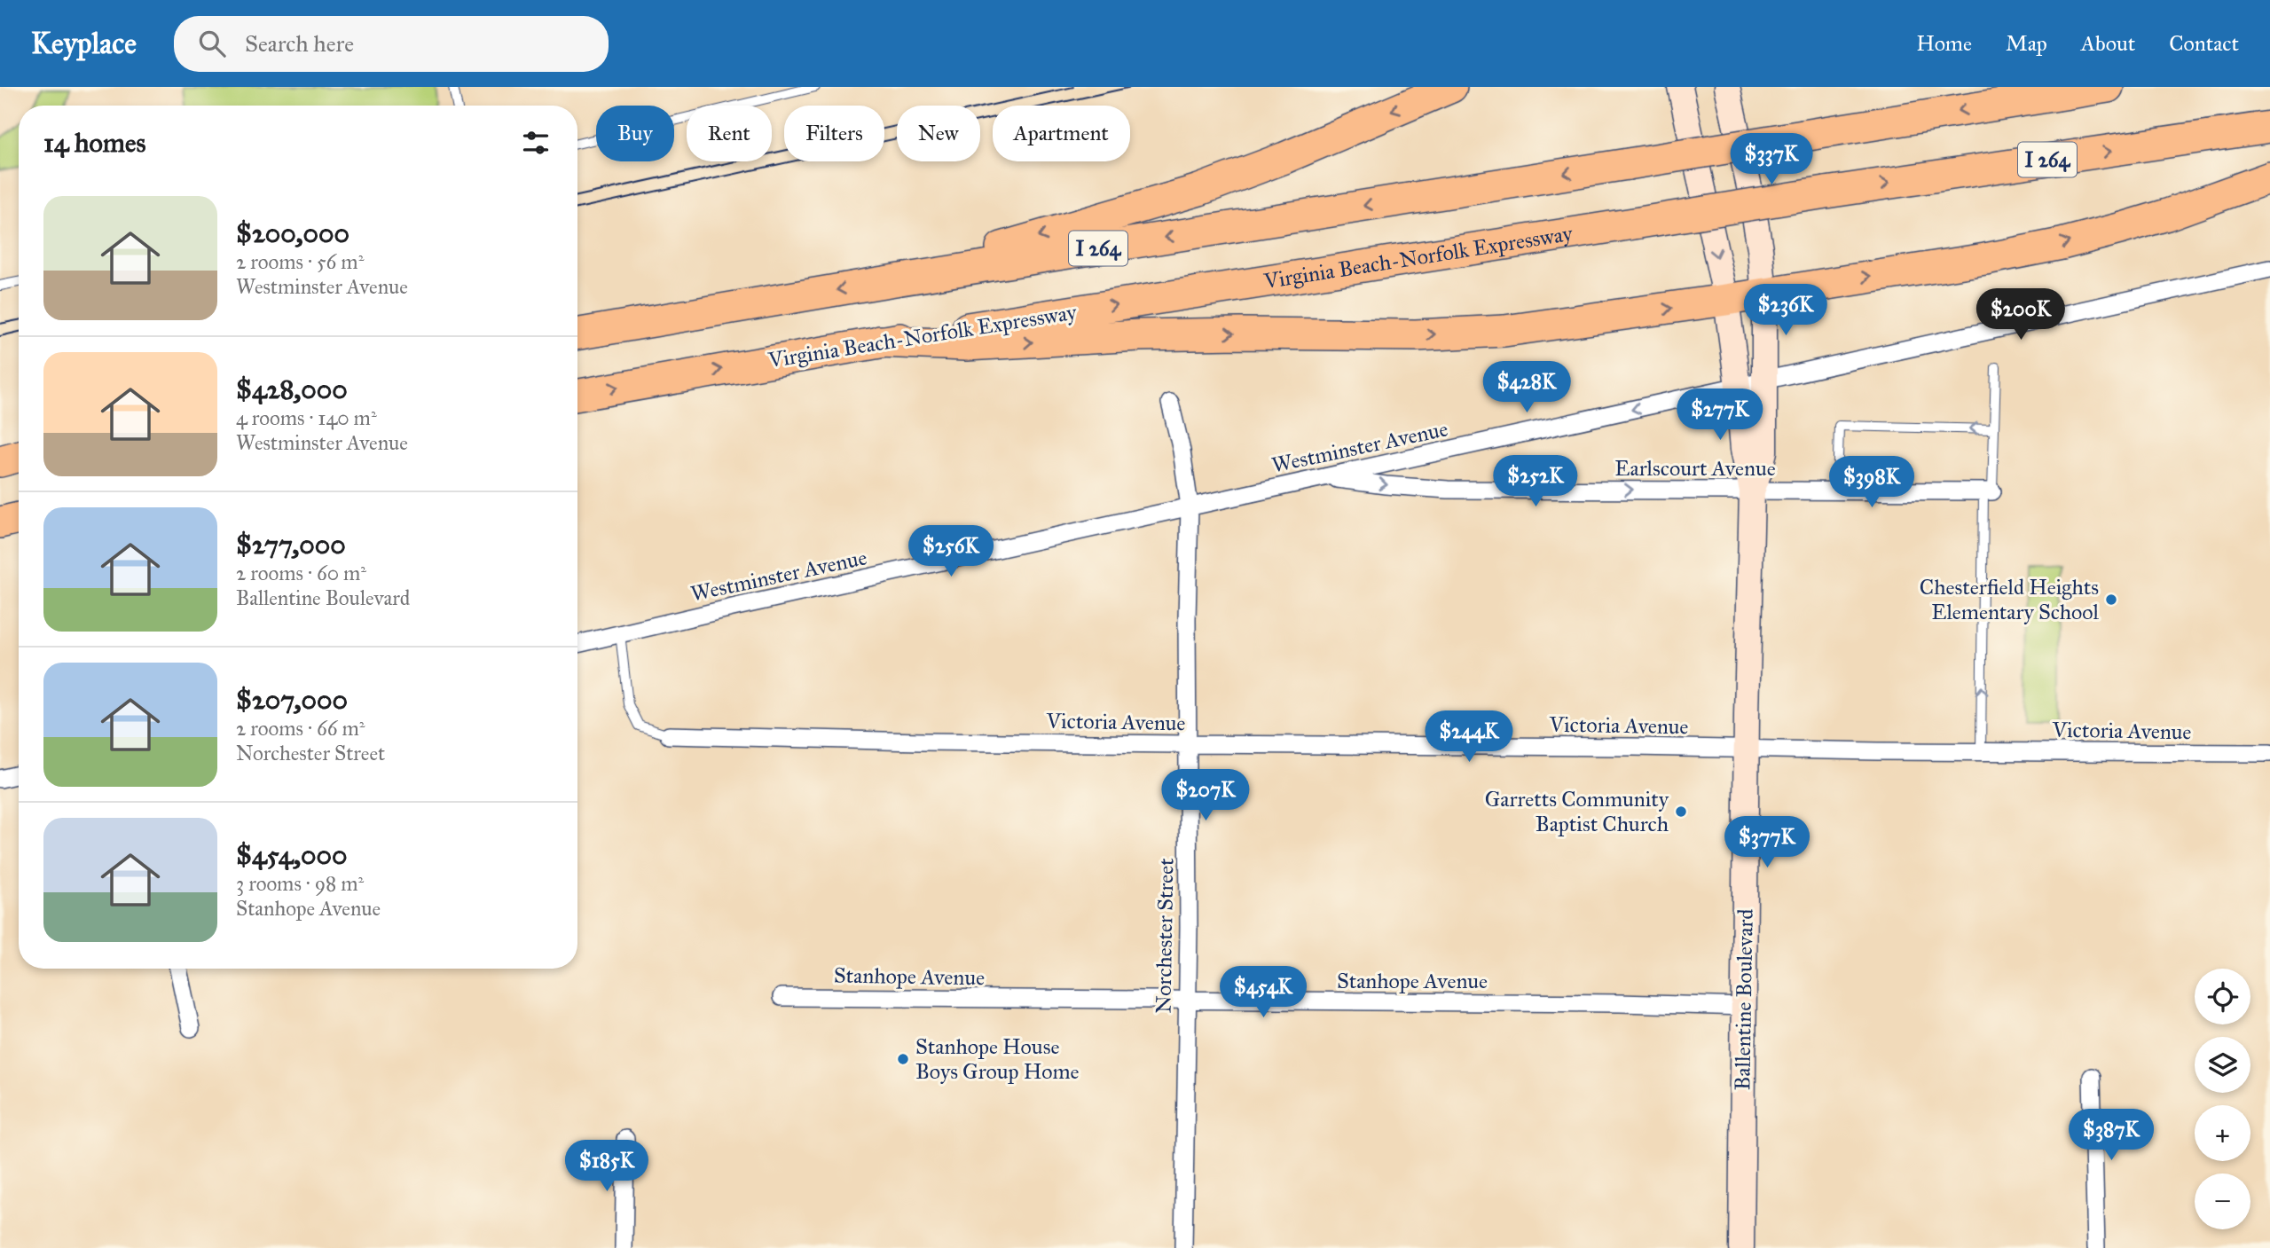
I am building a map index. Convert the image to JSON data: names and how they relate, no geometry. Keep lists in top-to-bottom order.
{
  "streets": {
    "highway": ["I 264", "Virginia Beach-Norfolk Expressway"],
    "street": [
      "Westminster Avenue",
      "Earlscourt Avenue",
      "Victoria Avenue",
      "Norchester Street",
      "Stanhope Avenue",
      "Ballentine Boulevard"
    ]
  },
  "crossings": [
    ["Westminster Avenue", "Earlscourt Avenue"],
    ["Westminster Avenue", "Norchester Street"],
    ["Westminster Avenue", "Ballentine Boulevard"],
    ["Earlscourt Avenue", "Ballentine Boulevard"],
    ["Victoria Avenue", "Norchester Street"],
    ["Victoria Avenue", "Ballentine Boulevard"],
    ["Norchester Street", "Stanhope Avenue"],
    ["Stanhope Avenue", "Ballentine Boulevard"]
  ],
  "one_way": ["Earlscourt Avenue"],
  "places": ["Chesterfield Heights Elementary School", "Garretts Community Baptist Church", "Stanhope House Boys Group Home"],
  "page": {
    "header": "Keyplace",
    "search": "Search here",
    "nav": [
      "Home",
      "Map",
      "About",
      "Contact"
    ],
    "chip": [
      "Buy",
      "Rent",
      "Filters",
      "New",
      "Apartment"
    ],
    "heading": "14 homes",
    "price": [
      "$337K",
      "$236K",
      "$200K",
      "$428K",
      "$277K",
      "$252K",
      "$398K",
      "$256K",
      "$244K",
      "$207K",
      "$377K",
      "$454K",
      "$387K",
      "$185K"
    ],
    "list": [
      {
        "name": "$200,000",
        "note": "2 rooms · 56 m² · Westminster Avenue"
      },
      {
        "name": "$428,000",
        "note": "4 rooms · 140 m² · Westminster Avenue"
      },
      {
        "name": "$277,000",
        "note": "2 rooms · 60 m² · Ballentine Boulevard"
      },
      {
        "name": "$207,000",
        "note": "2 rooms · 66 m² · Norchester Street"
      },
      {
        "name": "$454,000",
        "note": "3 rooms · 98 m² · Stanhope Avenue"
      }
    ],
    "map_buttons": ["+", "−"]
  }
}
